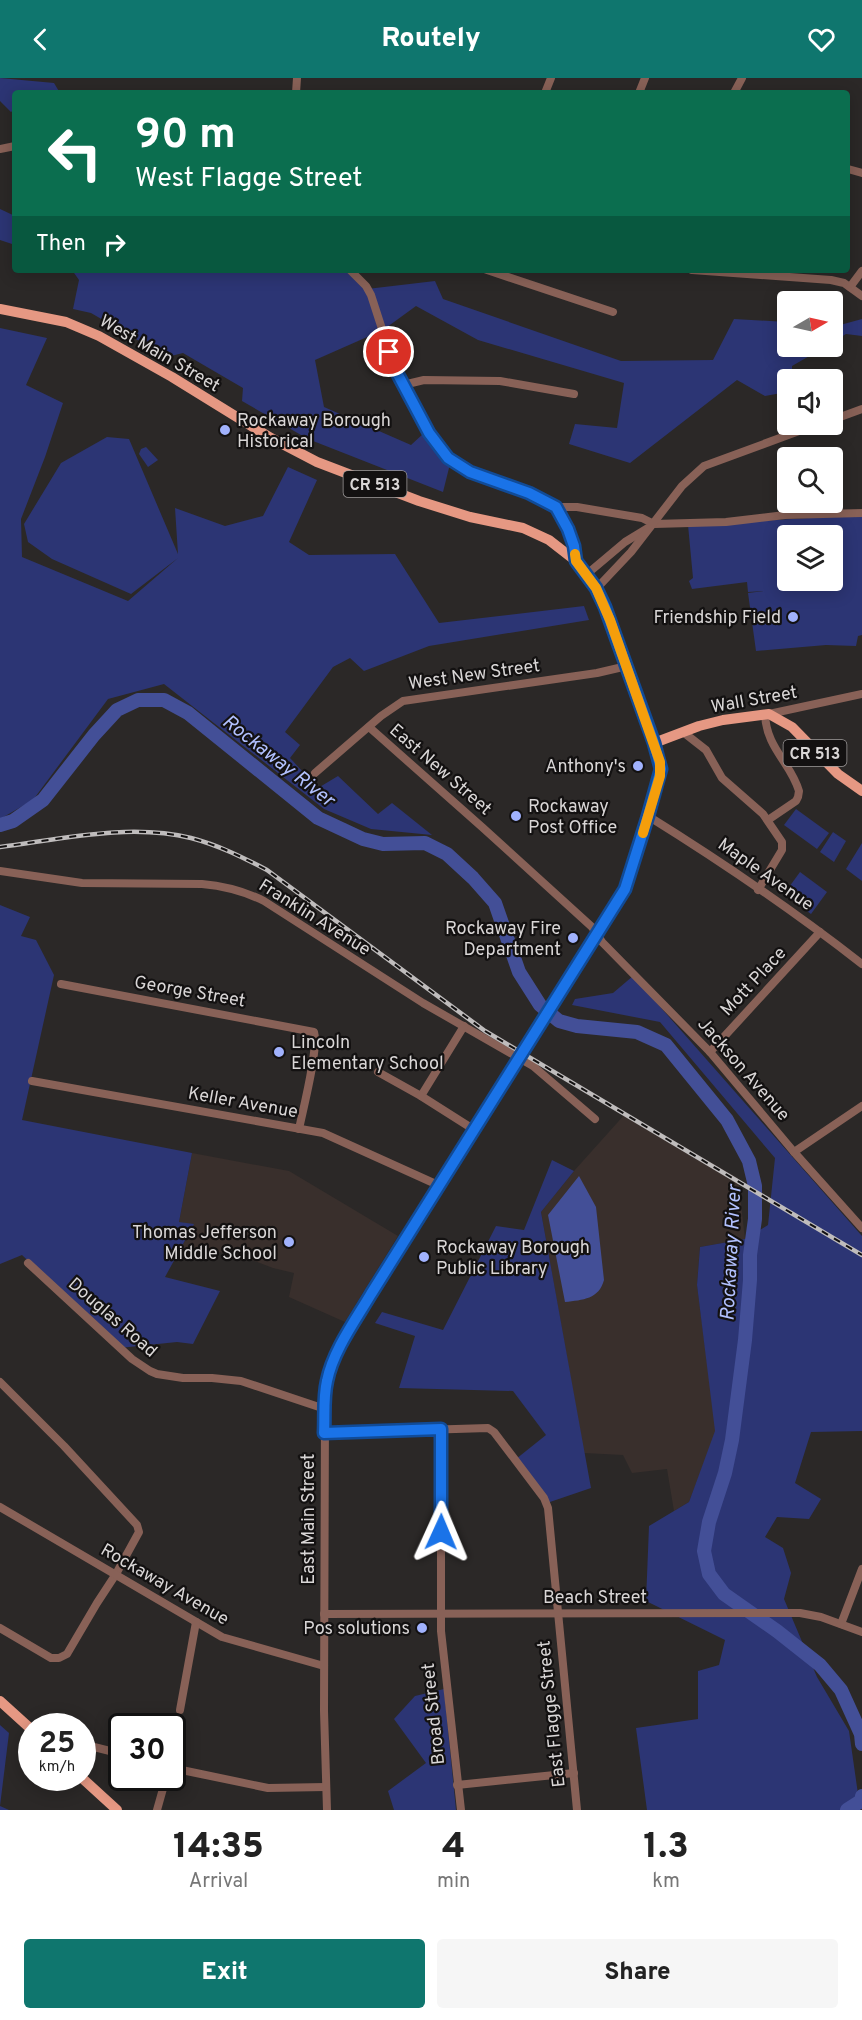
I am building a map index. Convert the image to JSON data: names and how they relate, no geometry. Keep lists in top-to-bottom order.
{
  "streets": {
    "main road": ["West Main Street", "CR 513", "Wall Street"],
    "street": [
      "West New Street",
      "East New Street",
      "Maple Avenue",
      "Franklin Avenue",
      "Mott Place",
      "George Street",
      "Jackson Avenue",
      "Keller Avenue",
      "Douglas Road",
      "East Main Street",
      "Rockaway Avenue",
      "Beach Street",
      "Broad Street",
      "East Flagge Street"
    ]
  },
  "crossings": [
    ["West Main Street", "West New Street"],
    ["West Main Street", "Wall Street"],
    ["West Main Street", "East Main Street"],
    ["CR 513", "Wall Street"],
    ["West New Street", "East New Street"],
    ["Wall Street", "East Main Street"],
    ["East New Street", "Jackson Avenue"],
    ["East New Street", "East Main Street"],
    ["Maple Avenue", "Mott Place"],
    ["Maple Avenue", "East Main Street"],
    ["Franklin Avenue", "East Main Street"],
    ["Mott Place", "Jackson Avenue"],
    ["George Street", "Keller Avenue"],
    ["Jackson Avenue", "East Main Street"],
    ["Keller Avenue", "East Main Street"],
    ["Douglas Road", "East Main Street"],
    ["East Main Street", "Rockaway Avenue"],
    ["East Main Street", "Beach Street"],
    ["Beach Street", "Broad Street"],
    ["Beach Street", "East Flagge Street"],
    ["Broad Street", "East Flagge Street"]
  ],
  "water": ["Rockaway River"],
  "places": [
    "Rockaway Borough Historical",
    "Friendship Field",
    "Anthony's",
    "Rockaway Post Office",
    "Rockaway Fire Department",
    "Lincoln Elementary School",
    "Thomas Jefferson Middle School",
    "Rockaway Borough Public Library",
    "Pos solutions"
  ],
  "north": "right",
  "page": {
    "header": "Routely",
    "turn": ["90 m", "West Flagge Street"],
    "then": "Then",
    "speed": "25 km/h",
    "limit": "30",
    "eta": [
      "14:35",
      "Arrival",
      "4",
      "min",
      "1.3",
      "km"
    ],
    "buttons": ["Exit", "Share"]
  }
}
